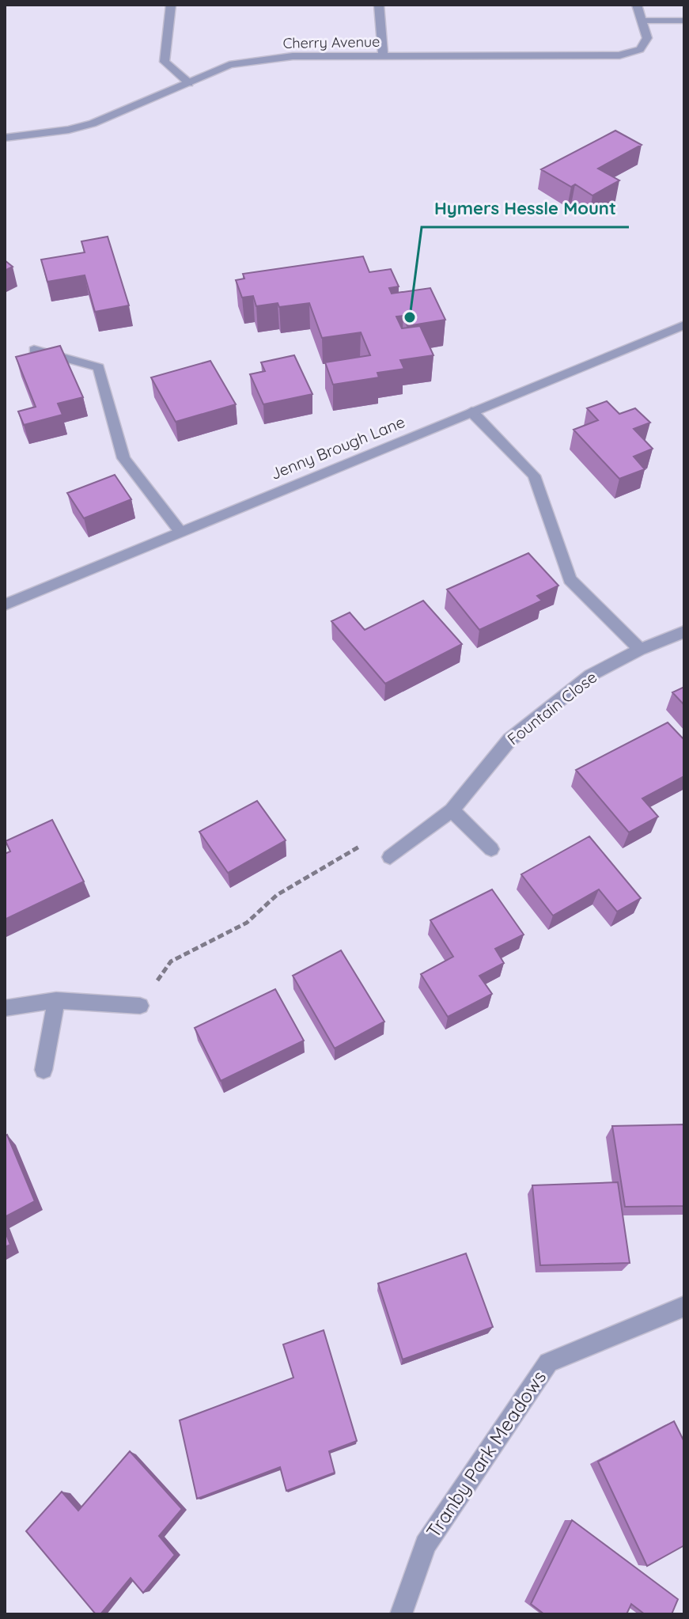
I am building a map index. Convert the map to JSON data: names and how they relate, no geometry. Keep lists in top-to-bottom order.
{
  "streets": {
    "street": [
      "Cherry Avenue",
      "Jenny Brough Lane",
      "Fountain Close",
      "Tranby Park Meadows"
    ]
  },
  "places": ["Hymers Hessle Mount"]
}
